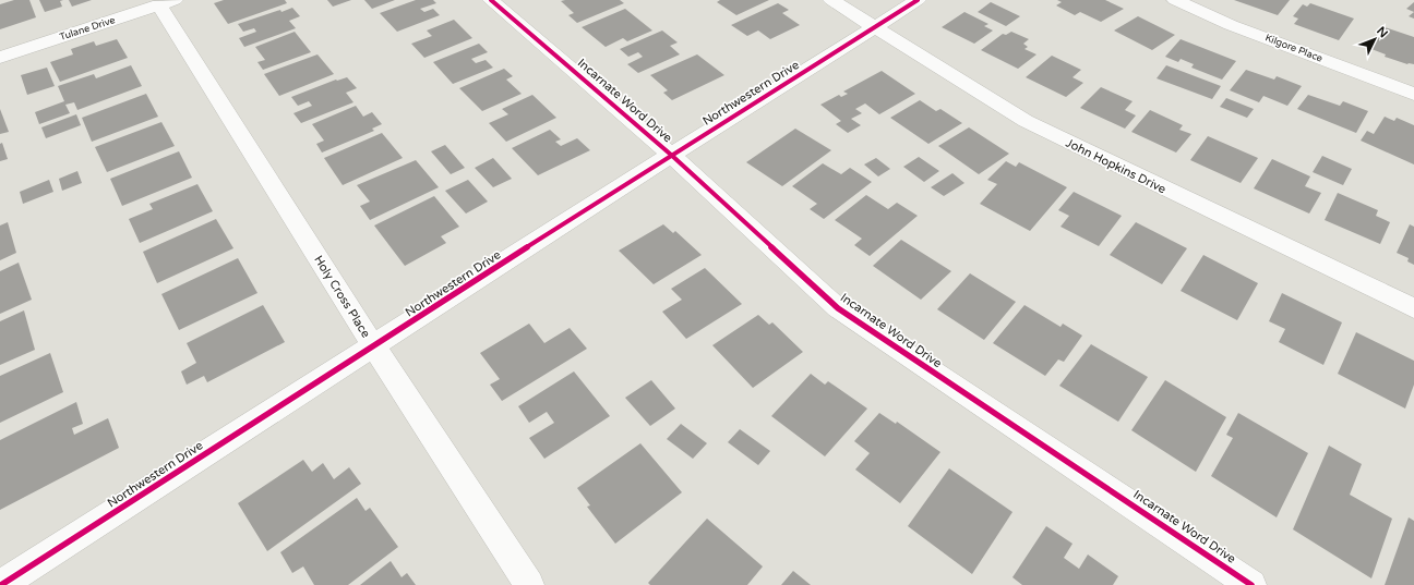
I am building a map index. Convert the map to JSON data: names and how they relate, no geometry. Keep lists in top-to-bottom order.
{
  "streets": {
    "street": [
      "Tulane Drive",
      "Kilgore Place",
      "Northwestern Drive",
      "Incarnate Word Drive",
      "John Hopkins Drive",
      "Holy Cross Place"
    ]
  },
  "crossings": [
    ["Tulane Drive", "Holy Cross Place"],
    ["Northwestern Drive", "Incarnate Word Drive"],
    ["Northwestern Drive", "John Hopkins Drive"],
    ["Northwestern Drive", "Holy Cross Place"]
  ],
  "north": "top right"
}
